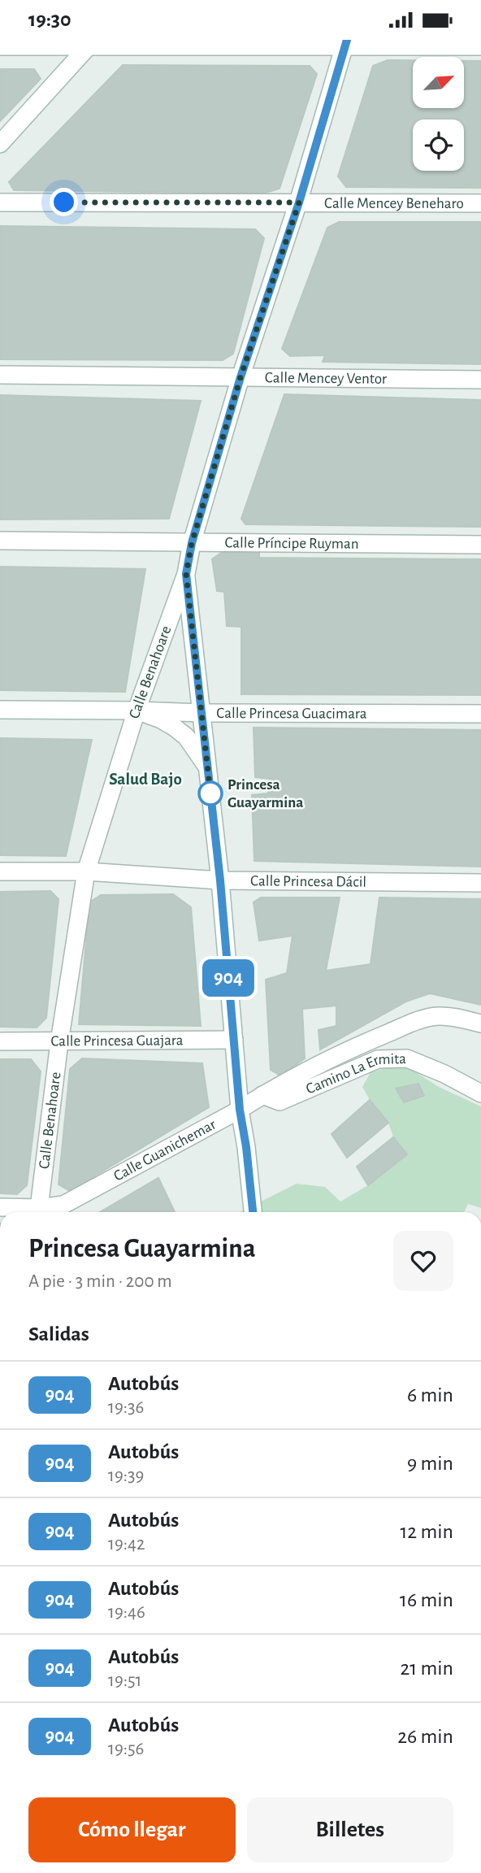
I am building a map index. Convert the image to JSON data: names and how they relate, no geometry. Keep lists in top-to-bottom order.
{
  "streets": {
    "street": [
      "Calle Mencey Beneharo",
      "Calle Mencey Ventor",
      "Calle Príncipe Ruyman",
      "Calle Benahoare",
      "Calle Princesa Guacimara",
      "Calle Princesa Dácil",
      "Calle Princesa Guajara",
      "Camino La Ermita",
      "Calle Guanichemar"
    ]
  },
  "crossings": [
    ["Calle Mencey Beneharo", "Calle Benahoare"],
    ["Calle Mencey Ventor", "Calle Benahoare"],
    ["Calle Príncipe Ruyman", "Calle Benahoare"],
    ["Calle Benahoare", "Calle Princesa Guacimara"],
    ["Calle Benahoare", "Calle Princesa Dácil"],
    ["Calle Benahoare", "Calle Princesa Guajara"],
    ["Camino La Ermita", "Calle Guanichemar"]
  ],
  "districts": ["Salud Bajo"],
  "places": ["Princesa Guayarmina"],
  "lines": ["bus line 904"],
  "north": "top right",
  "page": {
    "status": "19:30",
    "on_map": "904",
    "heading": [
      ["Princesa Guayarmina", "A pie · 3 min · 200 m"],
      "Salidas"
    ],
    "list": [
      {
        "mark": "904",
        "name": "Autobús",
        "note": "19:36",
        "value": "6 min"
      },
      {
        "mark": "904",
        "name": "Autobús",
        "note": "19:39",
        "value": "9 min"
      },
      {
        "mark": "904",
        "name": "Autobús",
        "note": "19:42",
        "value": "12 min"
      },
      {
        "mark": "904",
        "name": "Autobús",
        "note": "19:46",
        "value": "16 min"
      },
      {
        "mark": "904",
        "name": "Autobús",
        "note": "19:51",
        "value": "21 min"
      },
      {
        "mark": "904",
        "name": "Autobús",
        "note": "19:56",
        "value": "26 min"
      }
    ],
    "buttons": ["Cómo llegar", "Billetes"]
  }
}
